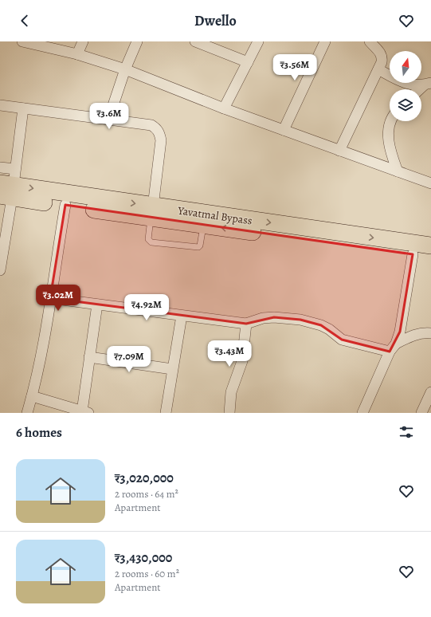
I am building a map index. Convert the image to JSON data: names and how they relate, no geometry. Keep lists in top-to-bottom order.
{
  "streets": {
    "main road": ["Yavatmal Bypass"]
  },
  "north": "top",
  "page": {
    "header": "Dwello",
    "price": [
      "₹3.56M",
      "₹3.6M",
      "₹3.02M",
      "₹4.92M",
      "₹3.43M",
      "₹7.09M"
    ],
    "heading": "6 homes",
    "list": [
      {
        "name": "₹3,020,000",
        "note": "2 rooms · 64 m² · Apartment"
      },
      {
        "name": "₹3,430,000",
        "note": "2 rooms · 60 m² · Apartment"
      }
    ]
  }
}
